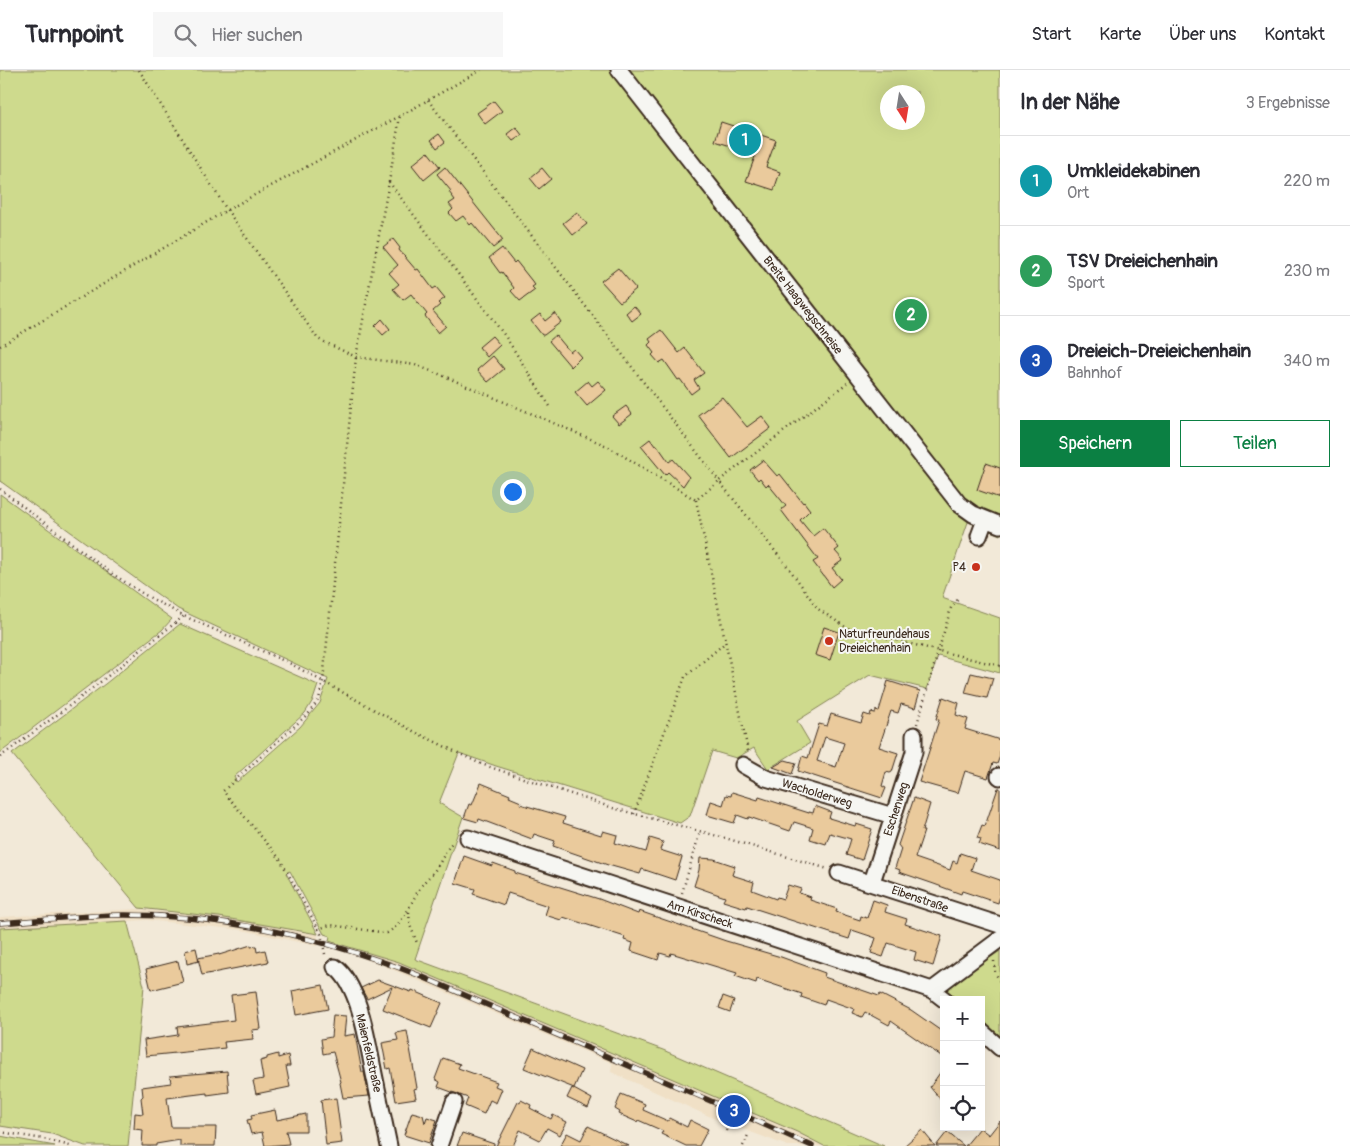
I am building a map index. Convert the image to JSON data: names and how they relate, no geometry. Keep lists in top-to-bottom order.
{
  "streets": {
    "street": [
      "Breite Haagwegschneise",
      "Wacholderweg",
      "Eschenweg",
      "Eibenstraße",
      "Am Kirscheck",
      "Maienfeldstraße"
    ]
  },
  "crossings": [
    ["Wacholderweg", "Eschenweg"],
    ["Eschenweg", "Eibenstraße"]
  ],
  "places": ["P4", "Naturfreundehaus Dreieichenhain"],
  "north": "bottom",
  "page": {
    "header": "Turnpoint",
    "search": "Hier suchen",
    "nav": [
      "Start",
      "Karte",
      "Über uns",
      "Kontakt"
    ],
    "heading": ["In der Nähe", "3 Ergebnisse"],
    "pins": ["1", "2", "3"],
    "list": [
      {
        "mark": "1",
        "name": "Umkleidekabinen",
        "note": "Ort",
        "value": "220 m"
      },
      {
        "mark": "2",
        "name": "TSV Dreieichenhain",
        "note": "Sport",
        "value": "230 m"
      },
      {
        "mark": "3",
        "name": "Dreieich-Dreieichenhain",
        "note": "Bahnhof",
        "value": "340 m"
      }
    ],
    "buttons": ["Speichern", "Teilen"],
    "map_buttons": ["+", "−"]
  }
}
